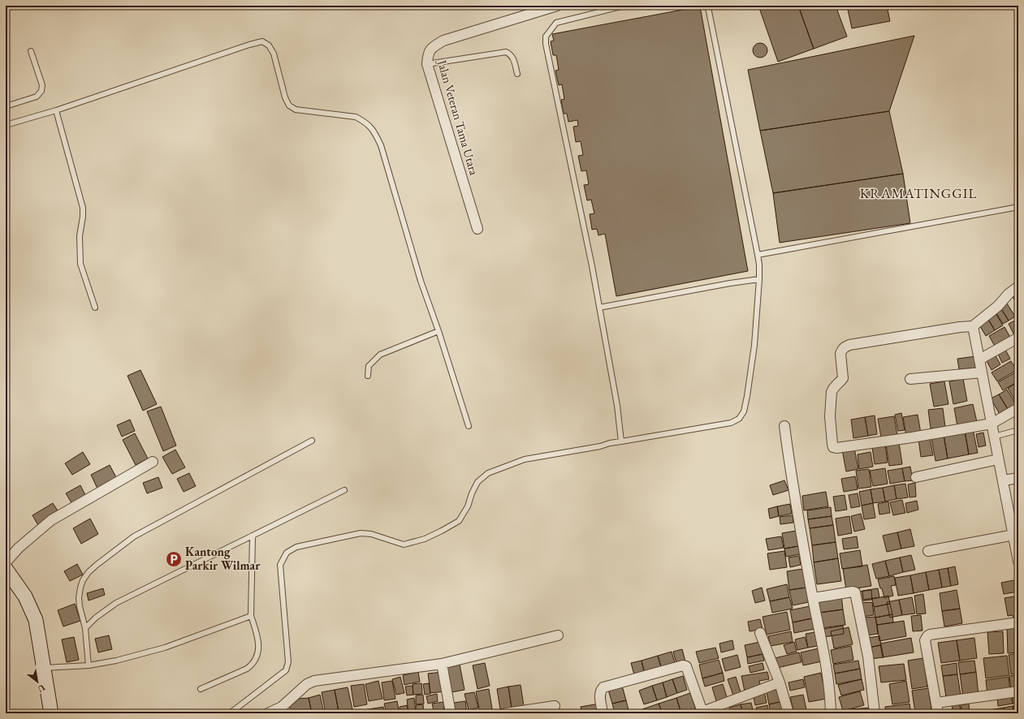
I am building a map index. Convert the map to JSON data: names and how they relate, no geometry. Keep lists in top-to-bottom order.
{
  "streets": {
    "street": ["Jalan Veteran Tama Utara"]
  },
  "districts": ["KRAMATINGGIL"],
  "places": {
    "parking": ["Kantong Parkir Wilmar"]
  },
  "north": "bottom right"
}
